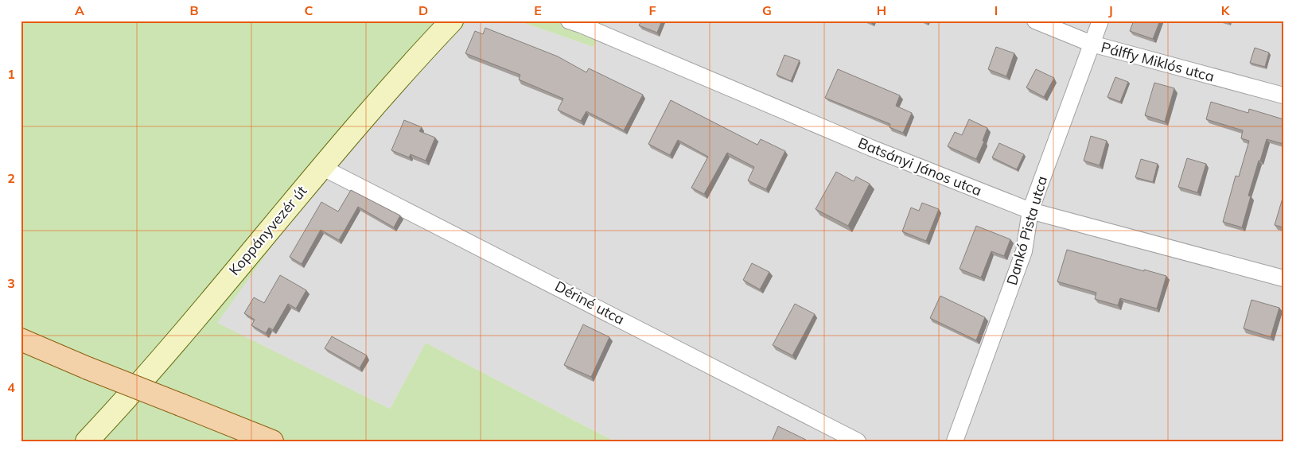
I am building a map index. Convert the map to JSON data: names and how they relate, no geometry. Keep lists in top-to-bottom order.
{
  "streets": {
    "street": [
      "Pálffy Miklós utca",
      "Batsányi János utca",
      "Koppányvezér út",
      "Dankó Pista utca",
      "Dériné utca"
    ]
  },
  "crossings": [
    ["Pálffy Miklós utca", "Dankó Pista utca"],
    ["Batsányi János utca", "Dankó Pista utca"],
    ["Koppányvezér út", "Dériné utca"]
  ],
  "grid": {
    "columns": [
      "A",
      "B",
      "C",
      "D",
      "E",
      "F",
      "G",
      "H",
      "I",
      "J",
      "K"
    ],
    "rows": [
      "1",
      "2",
      "3",
      "4"
    ]
  }
}
